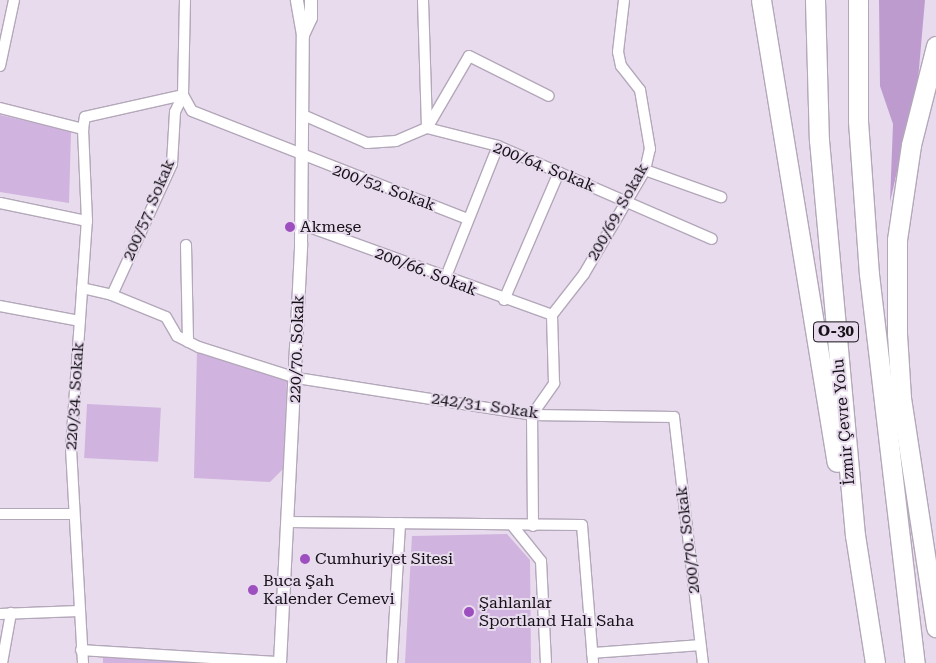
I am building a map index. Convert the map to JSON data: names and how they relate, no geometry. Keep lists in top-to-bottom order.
{
  "streets": {
    "highway": ["O-30", "İzmir Çevre Yolu"],
    "street": [
      "200/64. Sokak",
      "200/52. Sokak",
      "200/57. Sokak",
      "200/69. Sokak",
      "200/66. Sokak",
      "220/70. Sokak",
      "220/34. Sokak",
      "242/31. Sokak",
      "200/70. Sokak"
    ]
  },
  "crossings": [
    ["200/64. Sokak", "200/69. Sokak"],
    ["200/52. Sokak", "220/70. Sokak"],
    ["200/69. Sokak", "200/66. Sokak"],
    ["200/66. Sokak", "220/70. Sokak"],
    ["220/70. Sokak", "242/31. Sokak"],
    ["242/31. Sokak", "200/70. Sokak"]
  ],
  "places": [
    "Akmeşe",
    "Cumhuriyet Sitesi",
    "Buca Şah Kalender Cemevi",
    "Şahlanlar Sportland Halı Saha"
  ]
}
